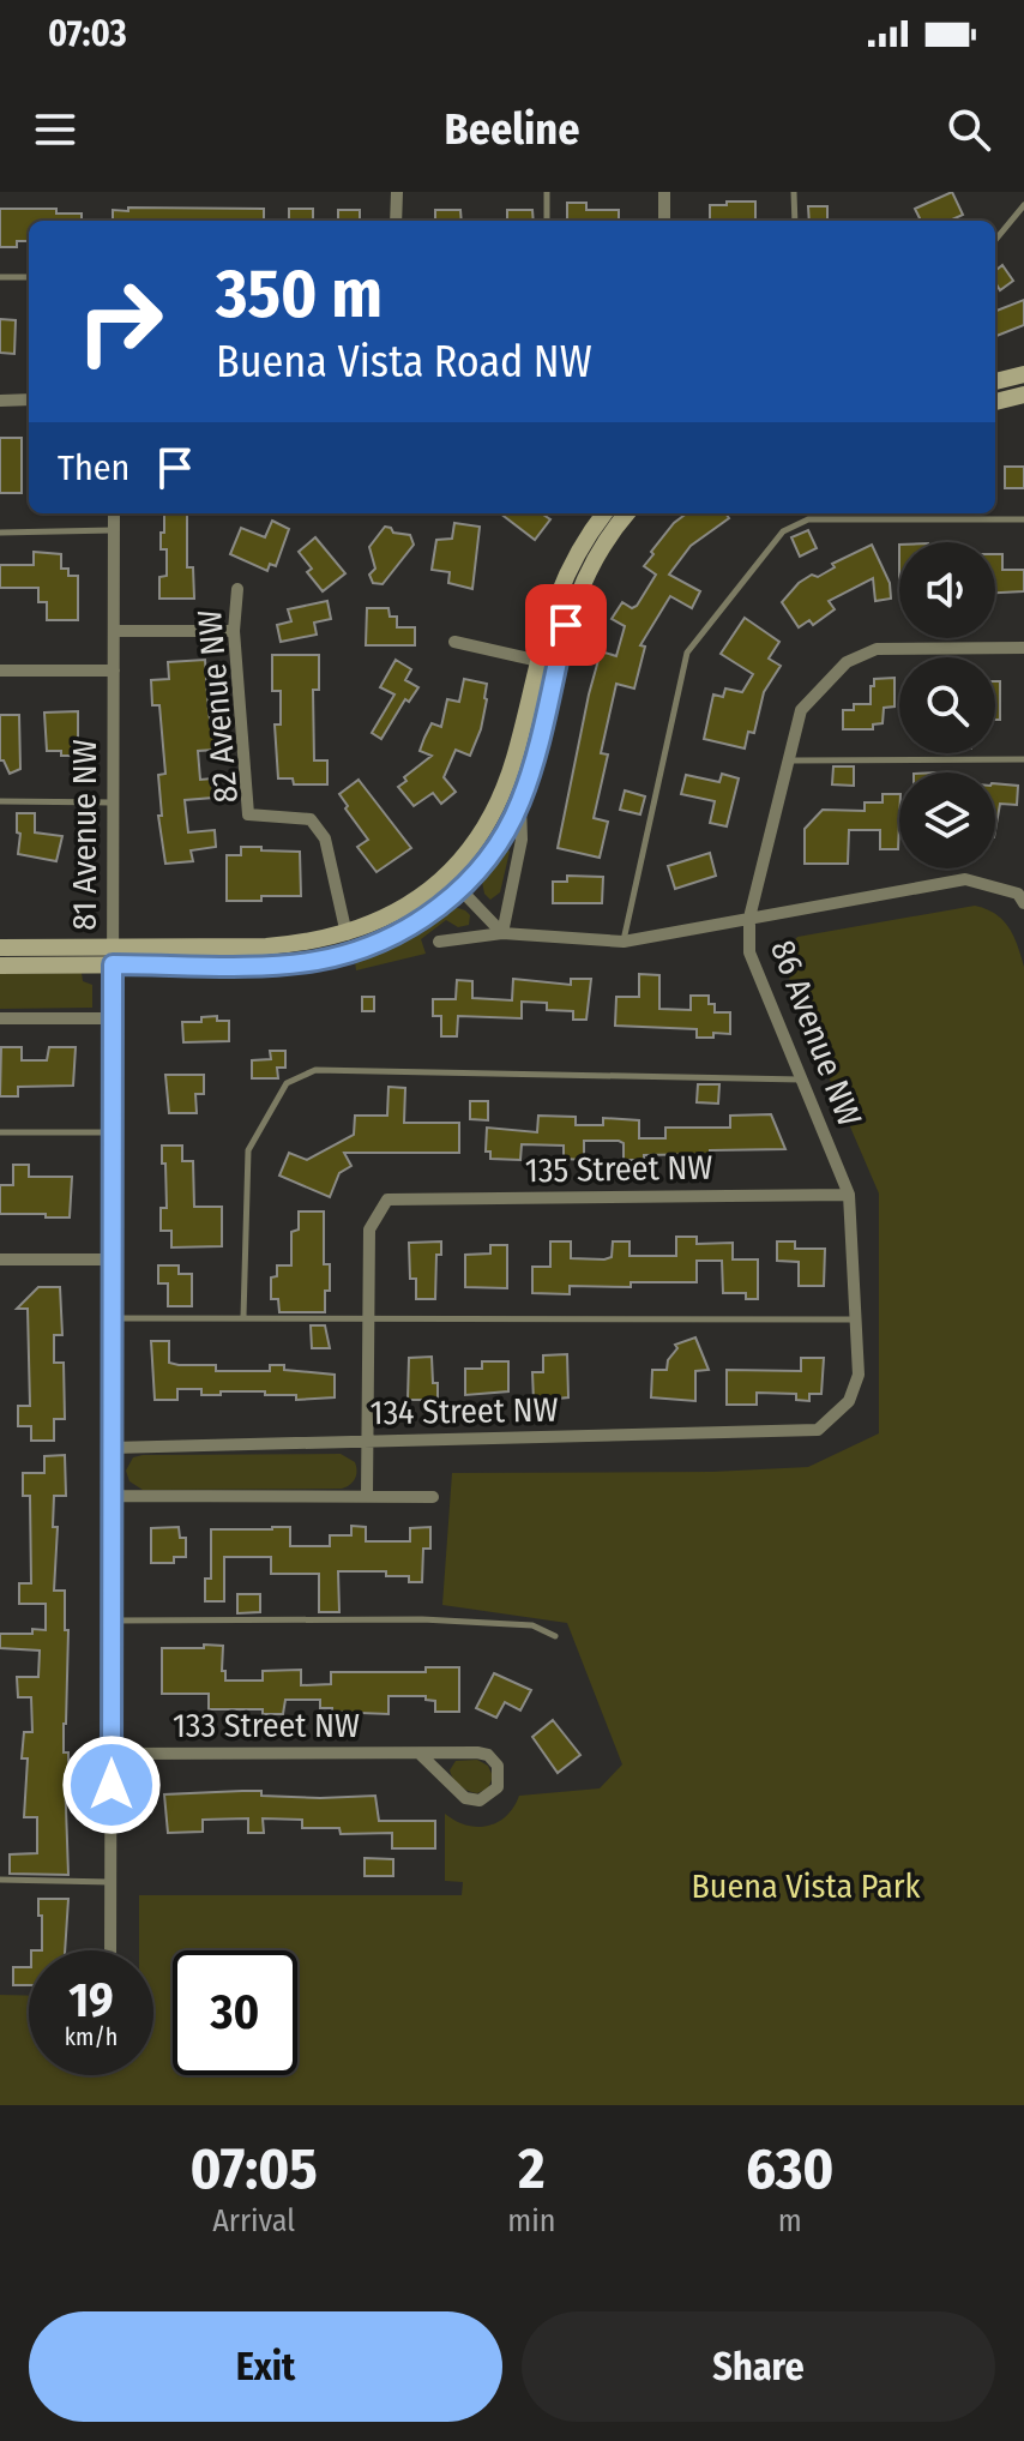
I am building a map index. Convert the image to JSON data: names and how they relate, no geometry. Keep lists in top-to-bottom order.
{
  "streets": {
    "street": [
      "82 Avenue NW",
      "81 Avenue NW",
      "86 Avenue NW",
      "135 Street NW",
      "134 Street NW",
      "133 Street NW"
    ]
  },
  "crossings": [
    ["81 Avenue NW", "134 Street NW"],
    ["81 Avenue NW", "133 Street NW"],
    ["86 Avenue NW", "135 Street NW"],
    ["86 Avenue NW", "134 Street NW"]
  ],
  "parks": ["Buena Vista Park"],
  "page": {
    "status": "07:03",
    "header": "Beeline",
    "turn": ["350 m", "Buena Vista Road NW"],
    "then": "Then",
    "speed": "19 km/h",
    "limit": "30",
    "eta": [
      "07:05",
      "Arrival",
      "2",
      "min",
      "630",
      "m"
    ],
    "buttons": ["Exit", "Share"]
  }
}
